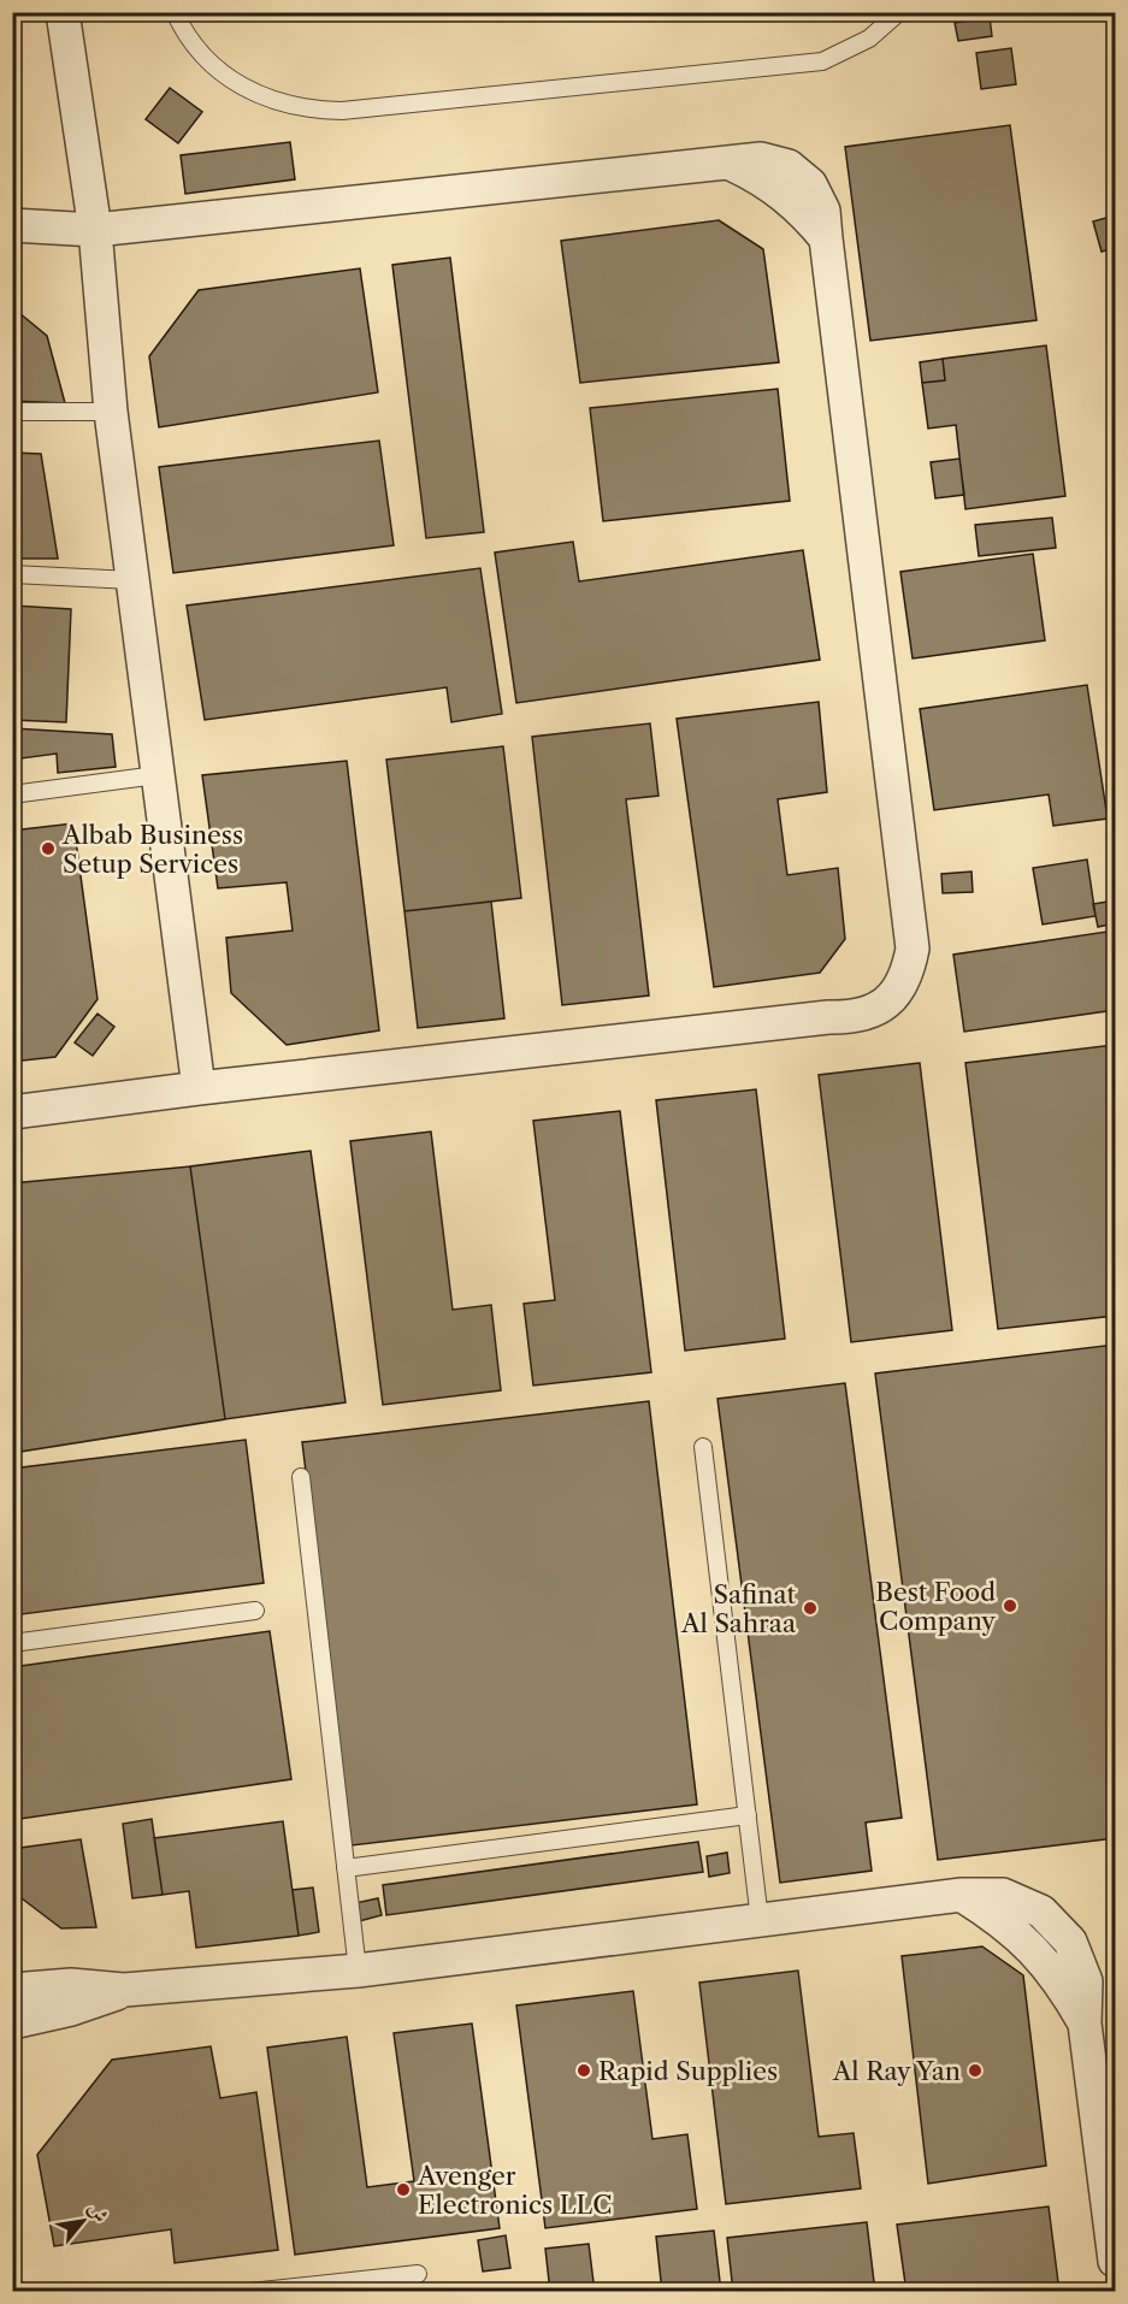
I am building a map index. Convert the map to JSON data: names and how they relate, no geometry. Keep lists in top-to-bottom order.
{
  "places": [
    "Albab Business Setup Services",
    "Best Food Company",
    "Safinat Al Sahraa",
    "Rapid Supplies",
    "Al Ray Yan",
    "Avenger Electronics LLC"
  ],
  "north": "top right"
}
